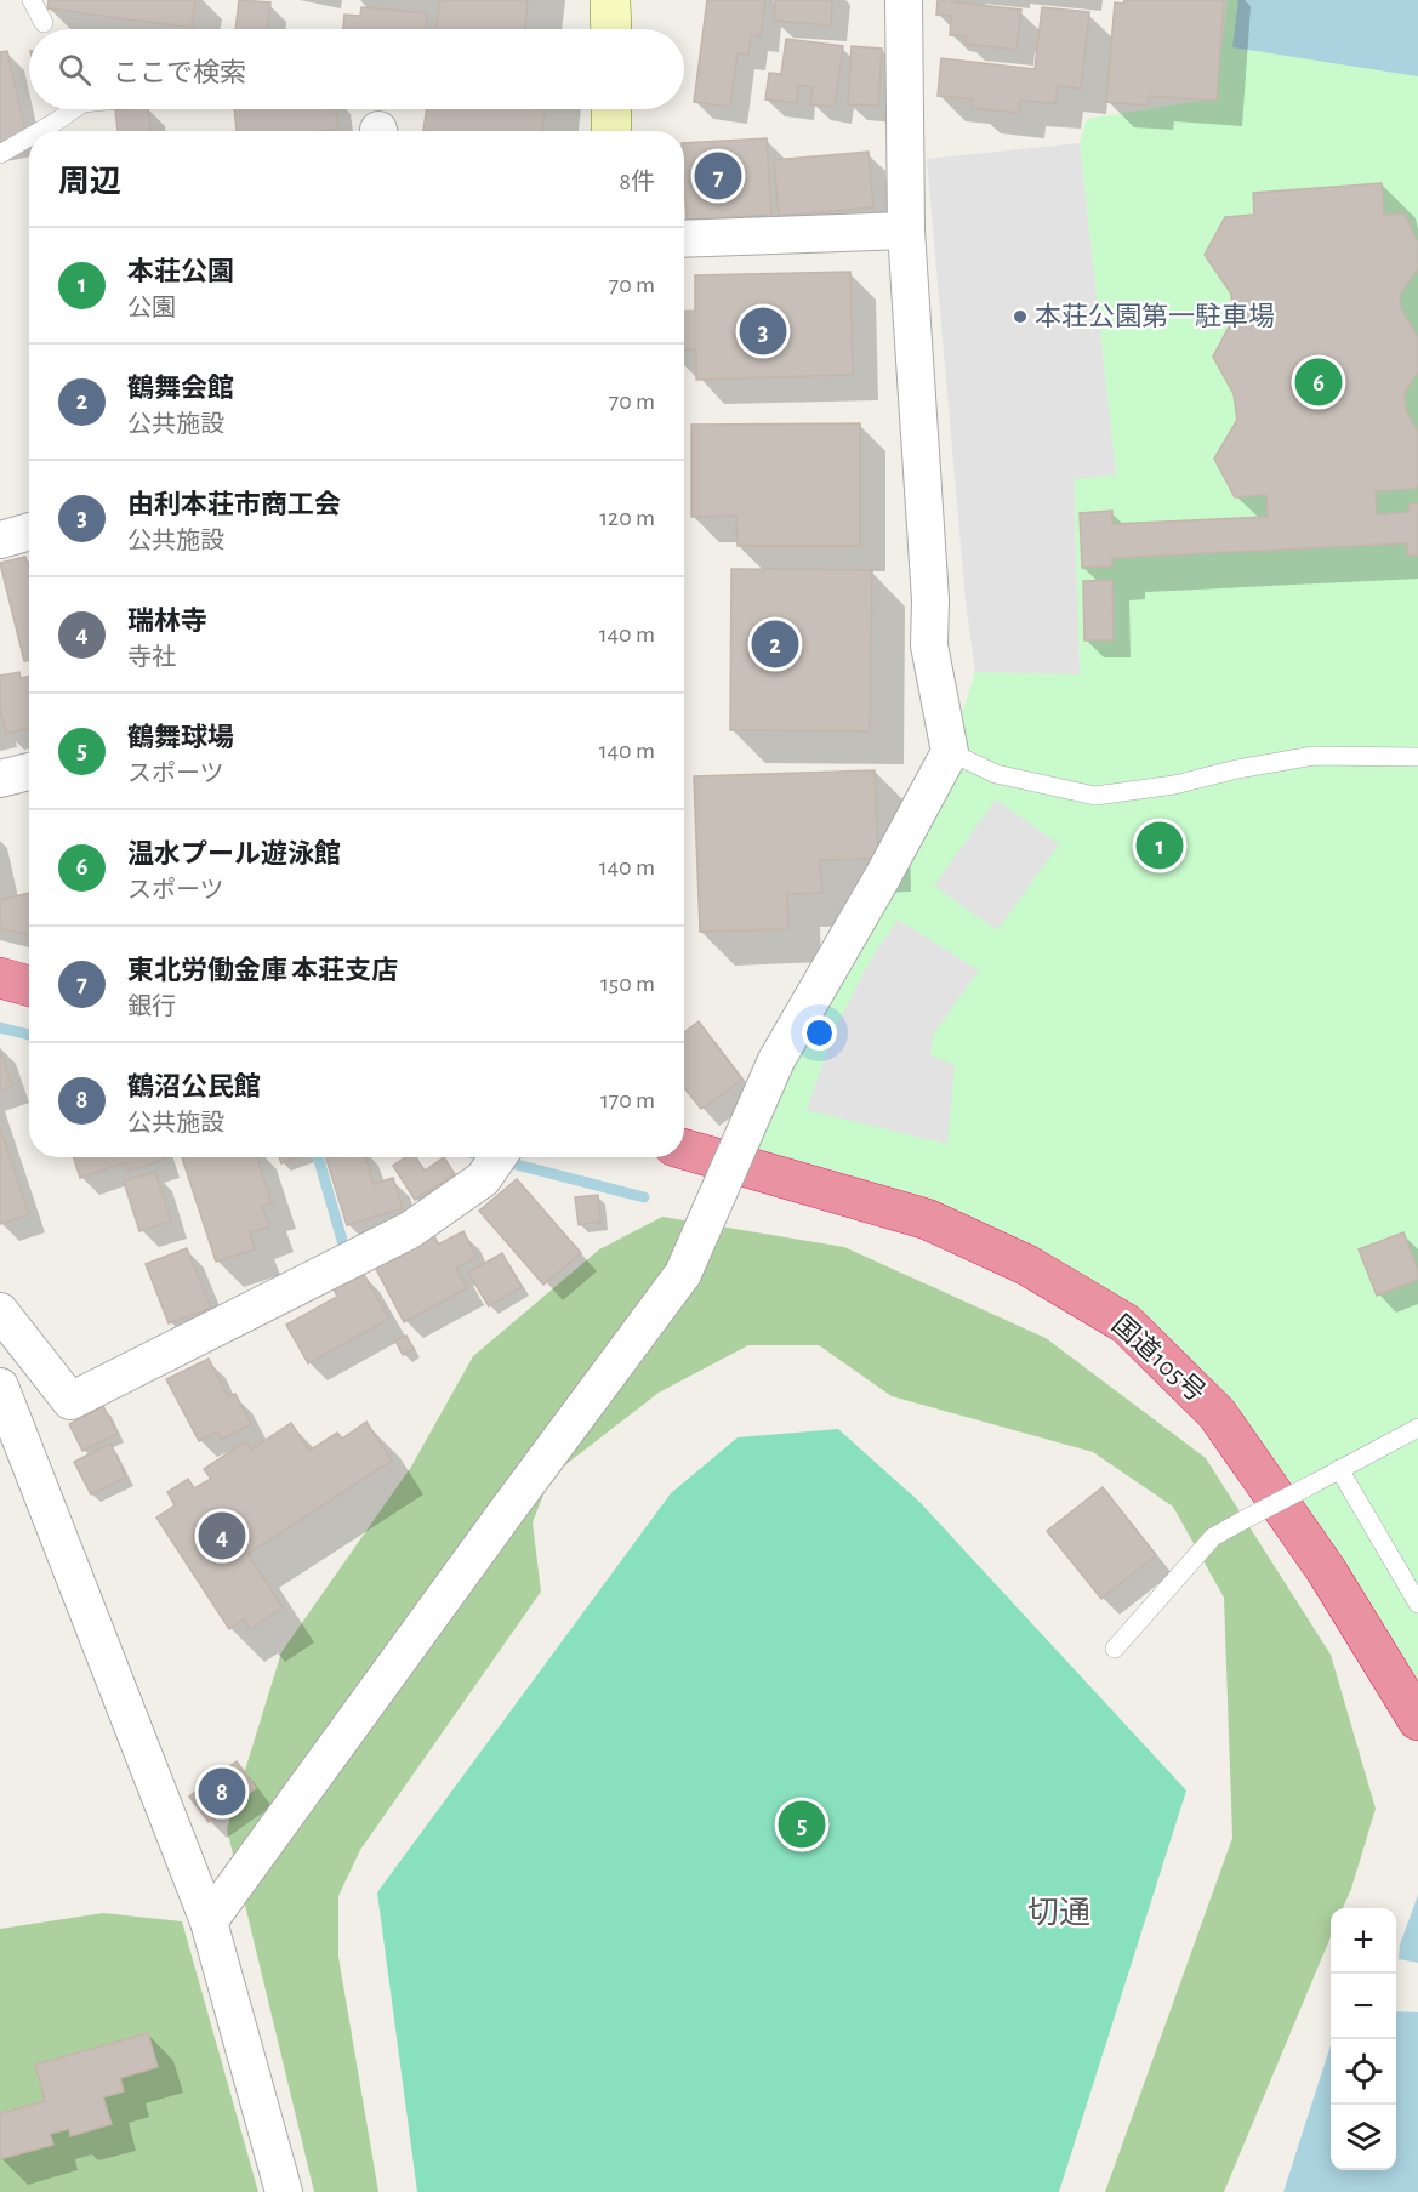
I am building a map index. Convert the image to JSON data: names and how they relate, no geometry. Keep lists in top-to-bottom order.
{
  "streets": {
    "highway": ["国道105号"]
  },
  "districts": ["切通"],
  "places": ["本荘公園第一駐車場"],
  "page": {
    "search": "ここで検索",
    "heading": ["周辺", "8件"],
    "pins": [
      "7",
      "3",
      "6",
      "2",
      "1",
      "4",
      "8",
      "5"
    ],
    "list": [
      {
        "mark": "1",
        "name": "本荘公園",
        "note": "公園",
        "value": "70 m"
      },
      {
        "mark": "2",
        "name": "鶴舞会館",
        "note": "公共施設",
        "value": "70 m"
      },
      {
        "mark": "3",
        "name": "由利本荘市商工会",
        "note": "公共施設",
        "value": "120 m"
      },
      {
        "mark": "4",
        "name": "瑞林寺",
        "note": "寺社",
        "value": "140 m"
      },
      {
        "mark": "5",
        "name": "鶴舞球場",
        "note": "スポーツ",
        "value": "140 m"
      },
      {
        "mark": "6",
        "name": "温水プール遊泳館",
        "note": "スポーツ",
        "value": "140 m"
      },
      {
        "mark": "7",
        "name": "東北労働金庫 本荘支店",
        "note": "銀行",
        "value": "150 m"
      },
      {
        "mark": "8",
        "name": "鶴沼公民館",
        "note": "公共施設",
        "value": "170 m"
      }
    ],
    "map_buttons": ["+", "−"]
  }
}
